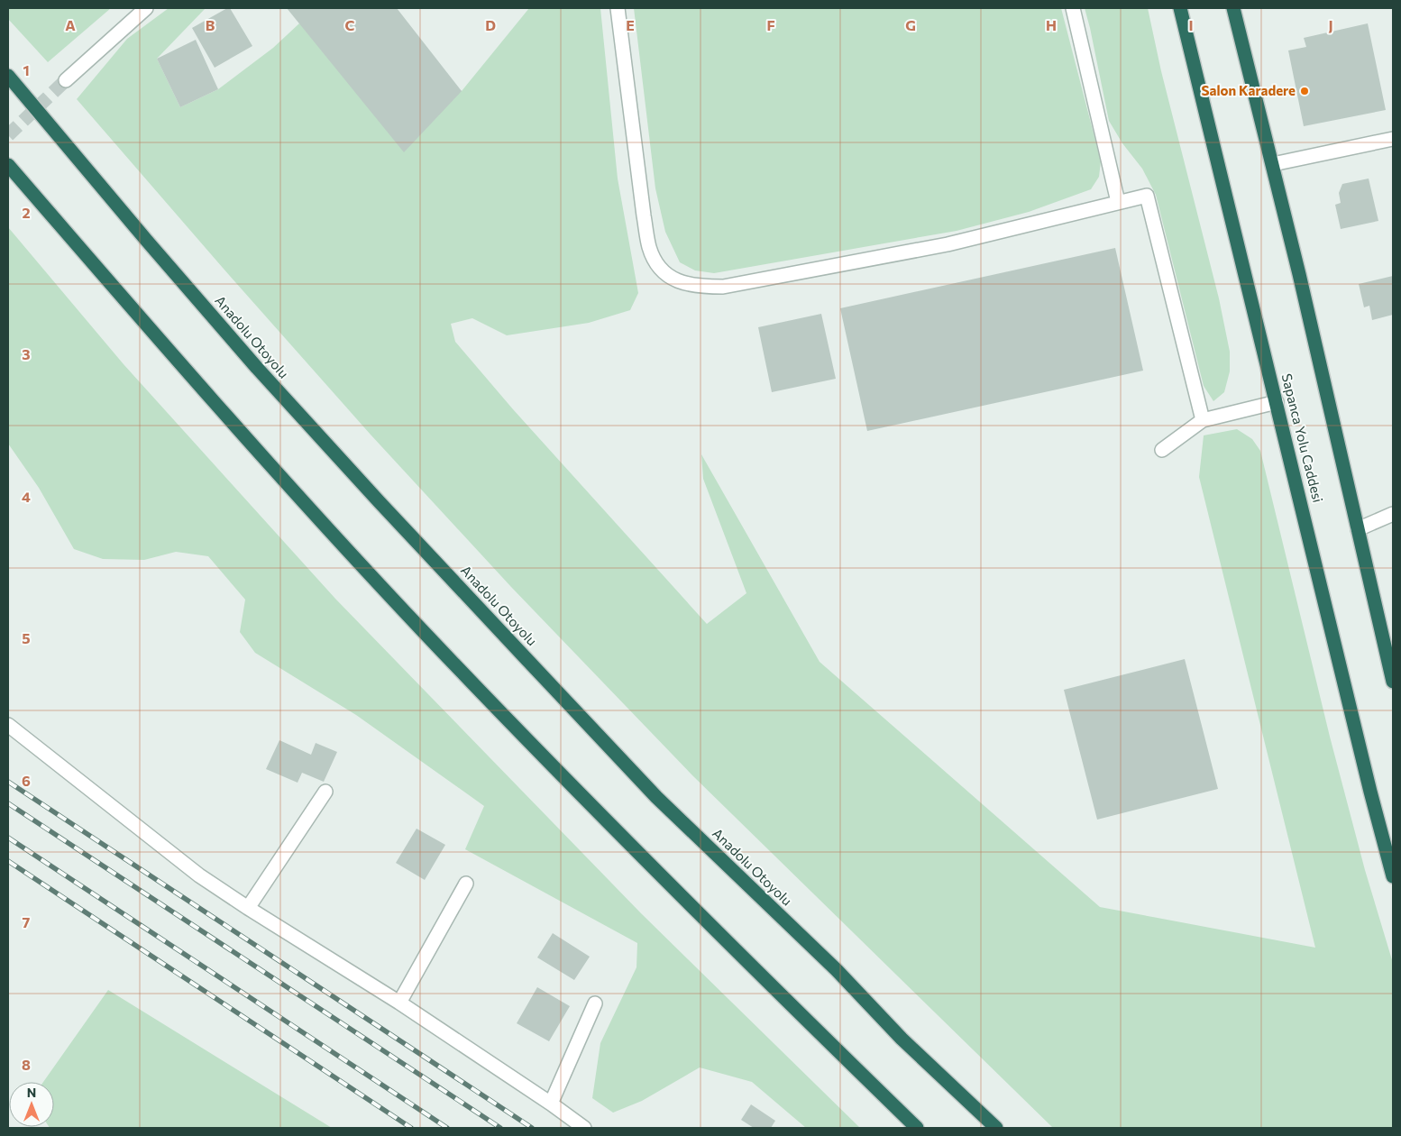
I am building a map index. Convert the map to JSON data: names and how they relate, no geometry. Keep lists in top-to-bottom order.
{
  "streets": {
    "highway": ["Anadolu Otoyolu", "Sapanca Yolu Caddesi"]
  },
  "places": ["Salon Karadere"],
  "north": "top",
  "grid": {
    "columns": [
      "A",
      "B",
      "C",
      "D",
      "E",
      "F",
      "G",
      "H",
      "I",
      "J"
    ],
    "rows": [
      "1",
      "2",
      "3",
      "4",
      "5",
      "6",
      "7",
      "8"
    ]
  }
}
